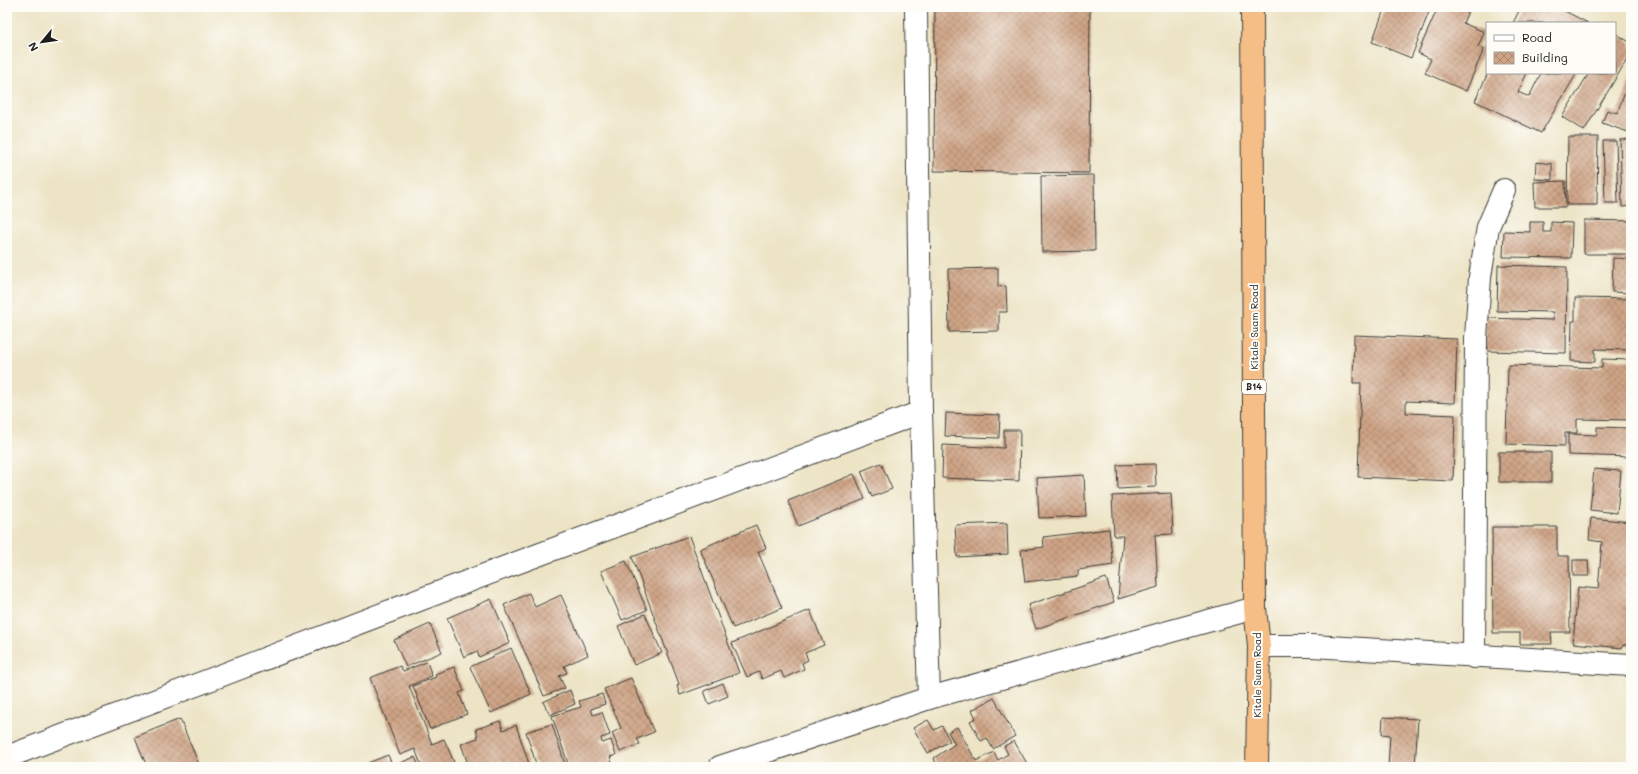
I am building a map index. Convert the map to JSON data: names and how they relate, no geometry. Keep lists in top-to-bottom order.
{
  "streets": {
    "highway": ["Kitale Suam Road", "B14"]
  },
  "legend": ["Road", "Building"],
  "north": "bottom left"
}
